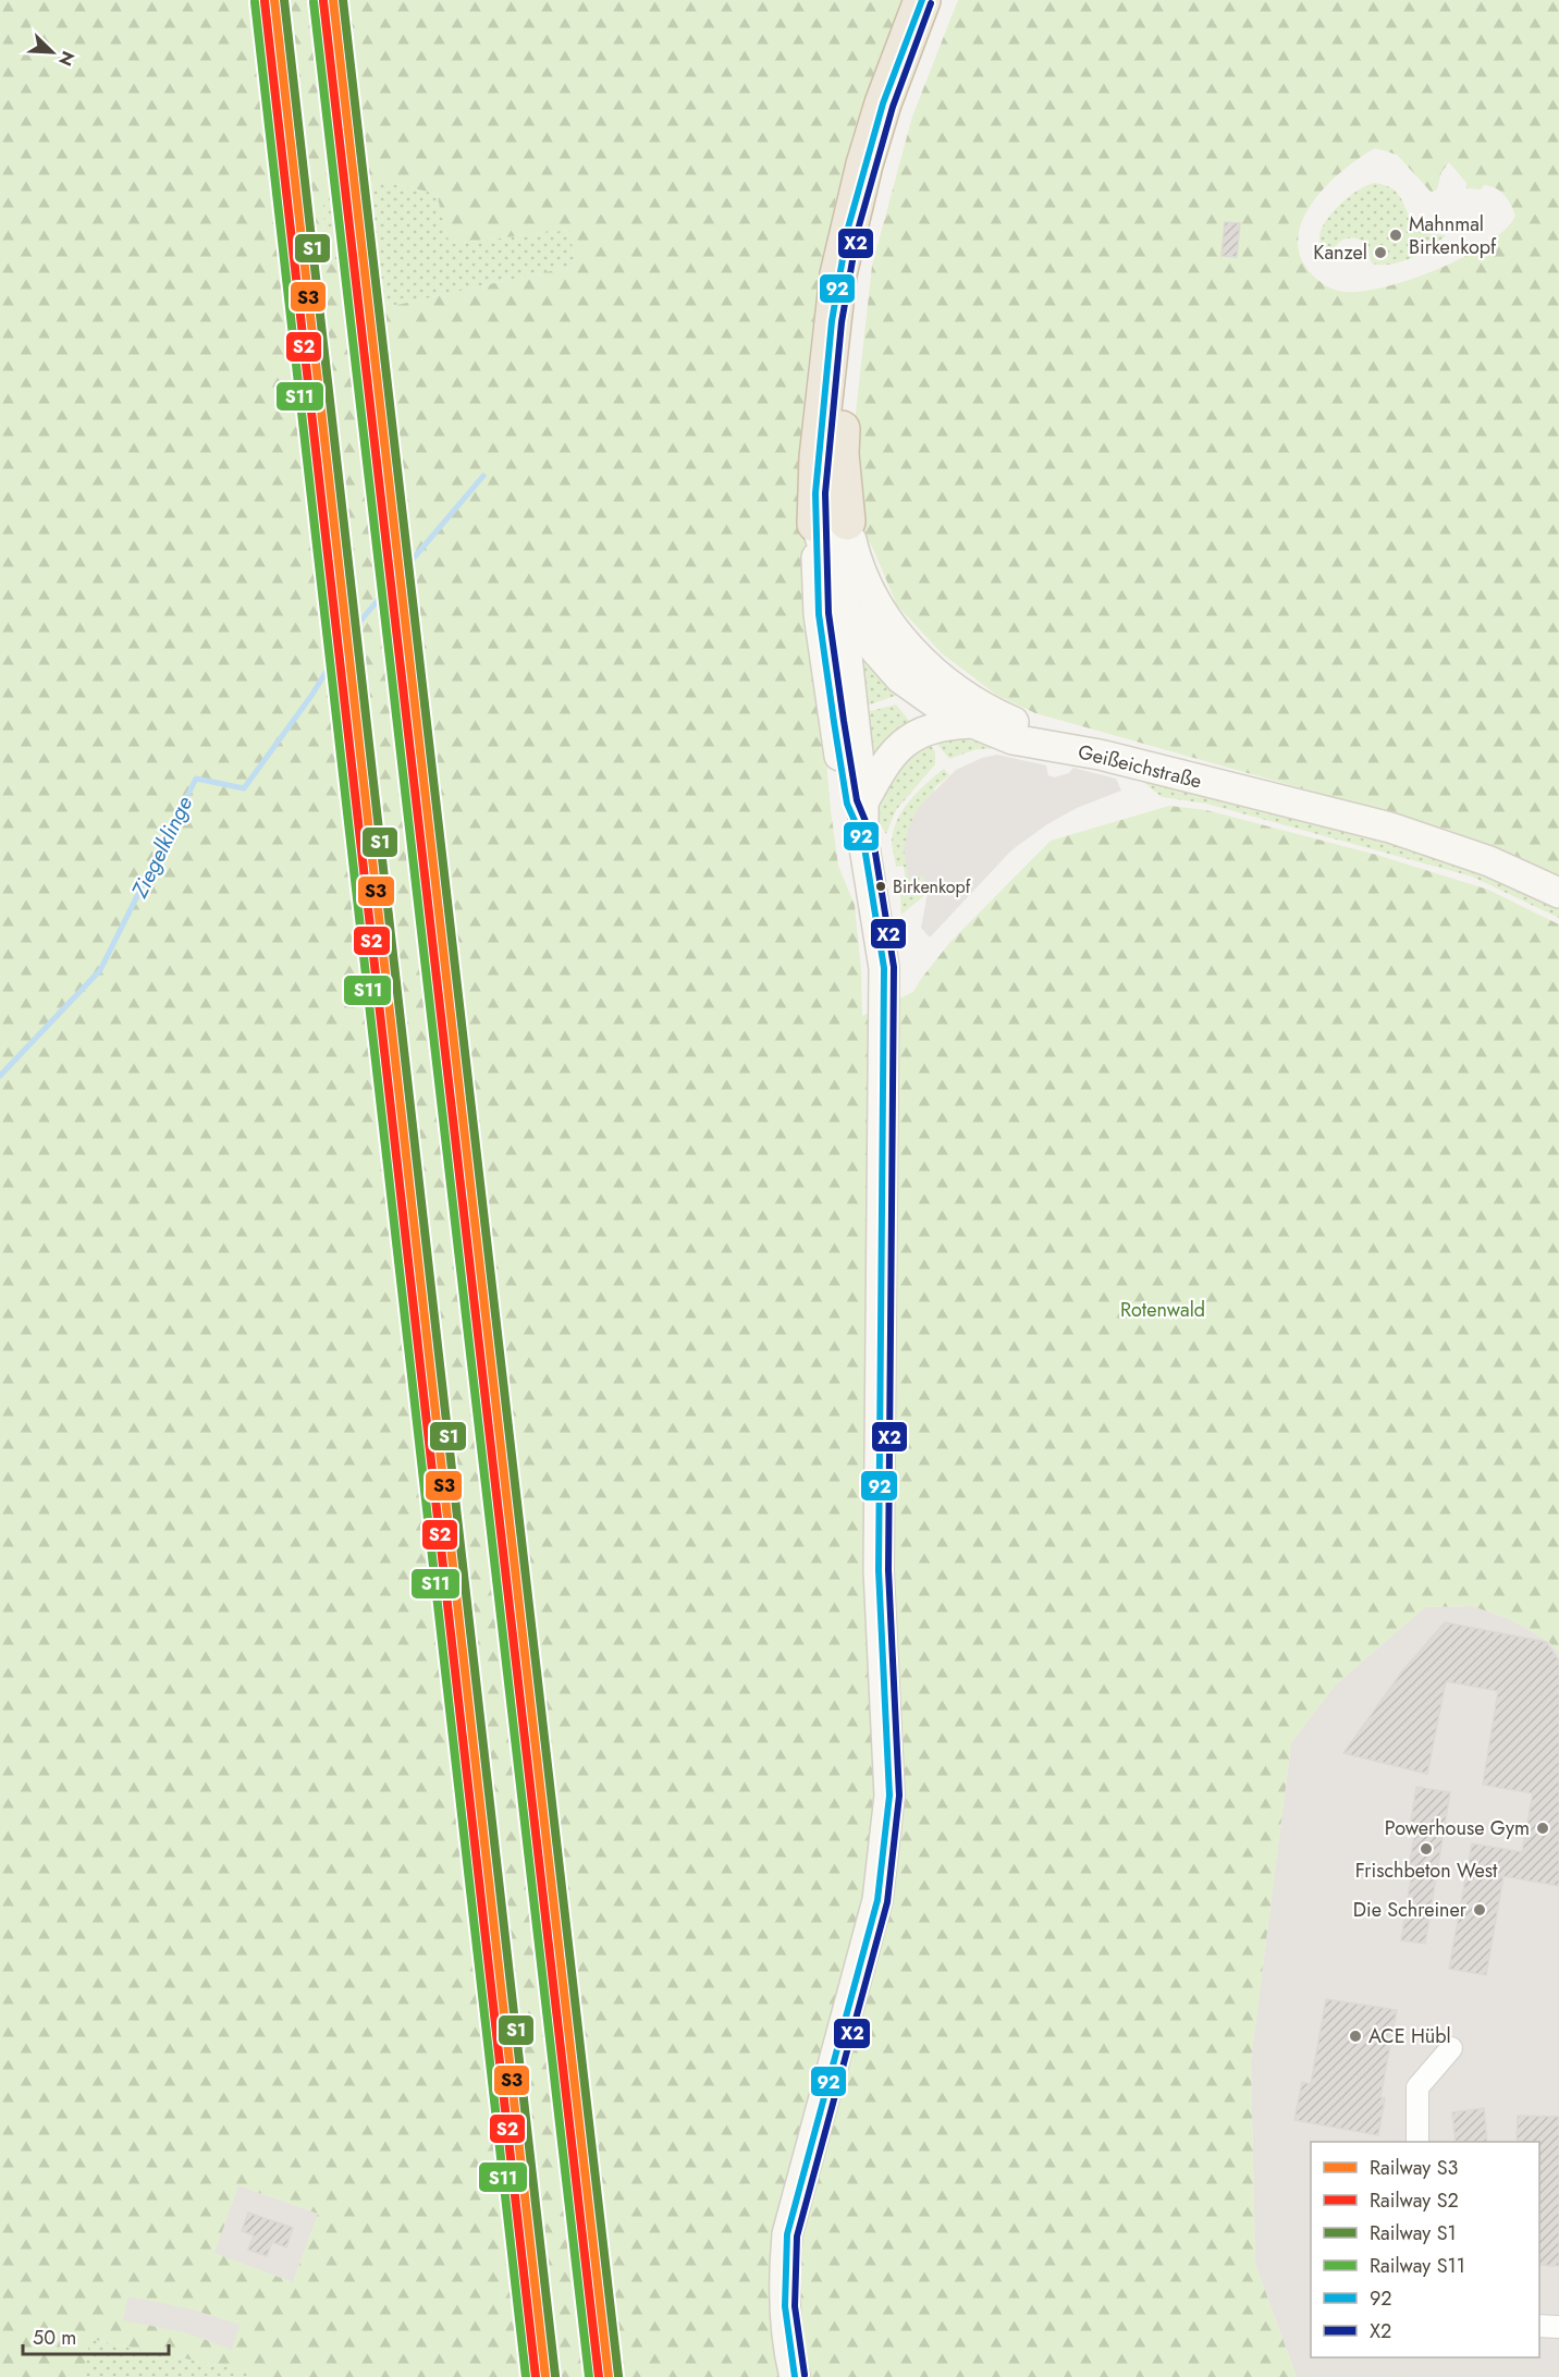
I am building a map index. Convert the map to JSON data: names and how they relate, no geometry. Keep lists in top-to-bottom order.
{
  "streets": {
    "main road": ["Geißeichstraße"]
  },
  "water": ["Ziegelklinge"],
  "parks": ["Rotenwald"],
  "places": [
    "Mahnmal Birkenkopf",
    "Kanzel",
    "Birkenkopf",
    "Powerhouse Gym",
    "Frischbeton West",
    "Die Schreiner",
    "ACE Hübl"
  ],
  "lines": [
    "rail line S3",
    "rail line S1",
    "transit line 92",
    "rail line S2",
    "rail line S11",
    "transit line X2"
  ],
  "legend": [
    "Railway S3",
    "Railway S2",
    "Railway S1",
    "Railway S11",
    "92",
    "X2"
  ],
  "scale_bar": "50 m",
  "north": "bottom right"
}
